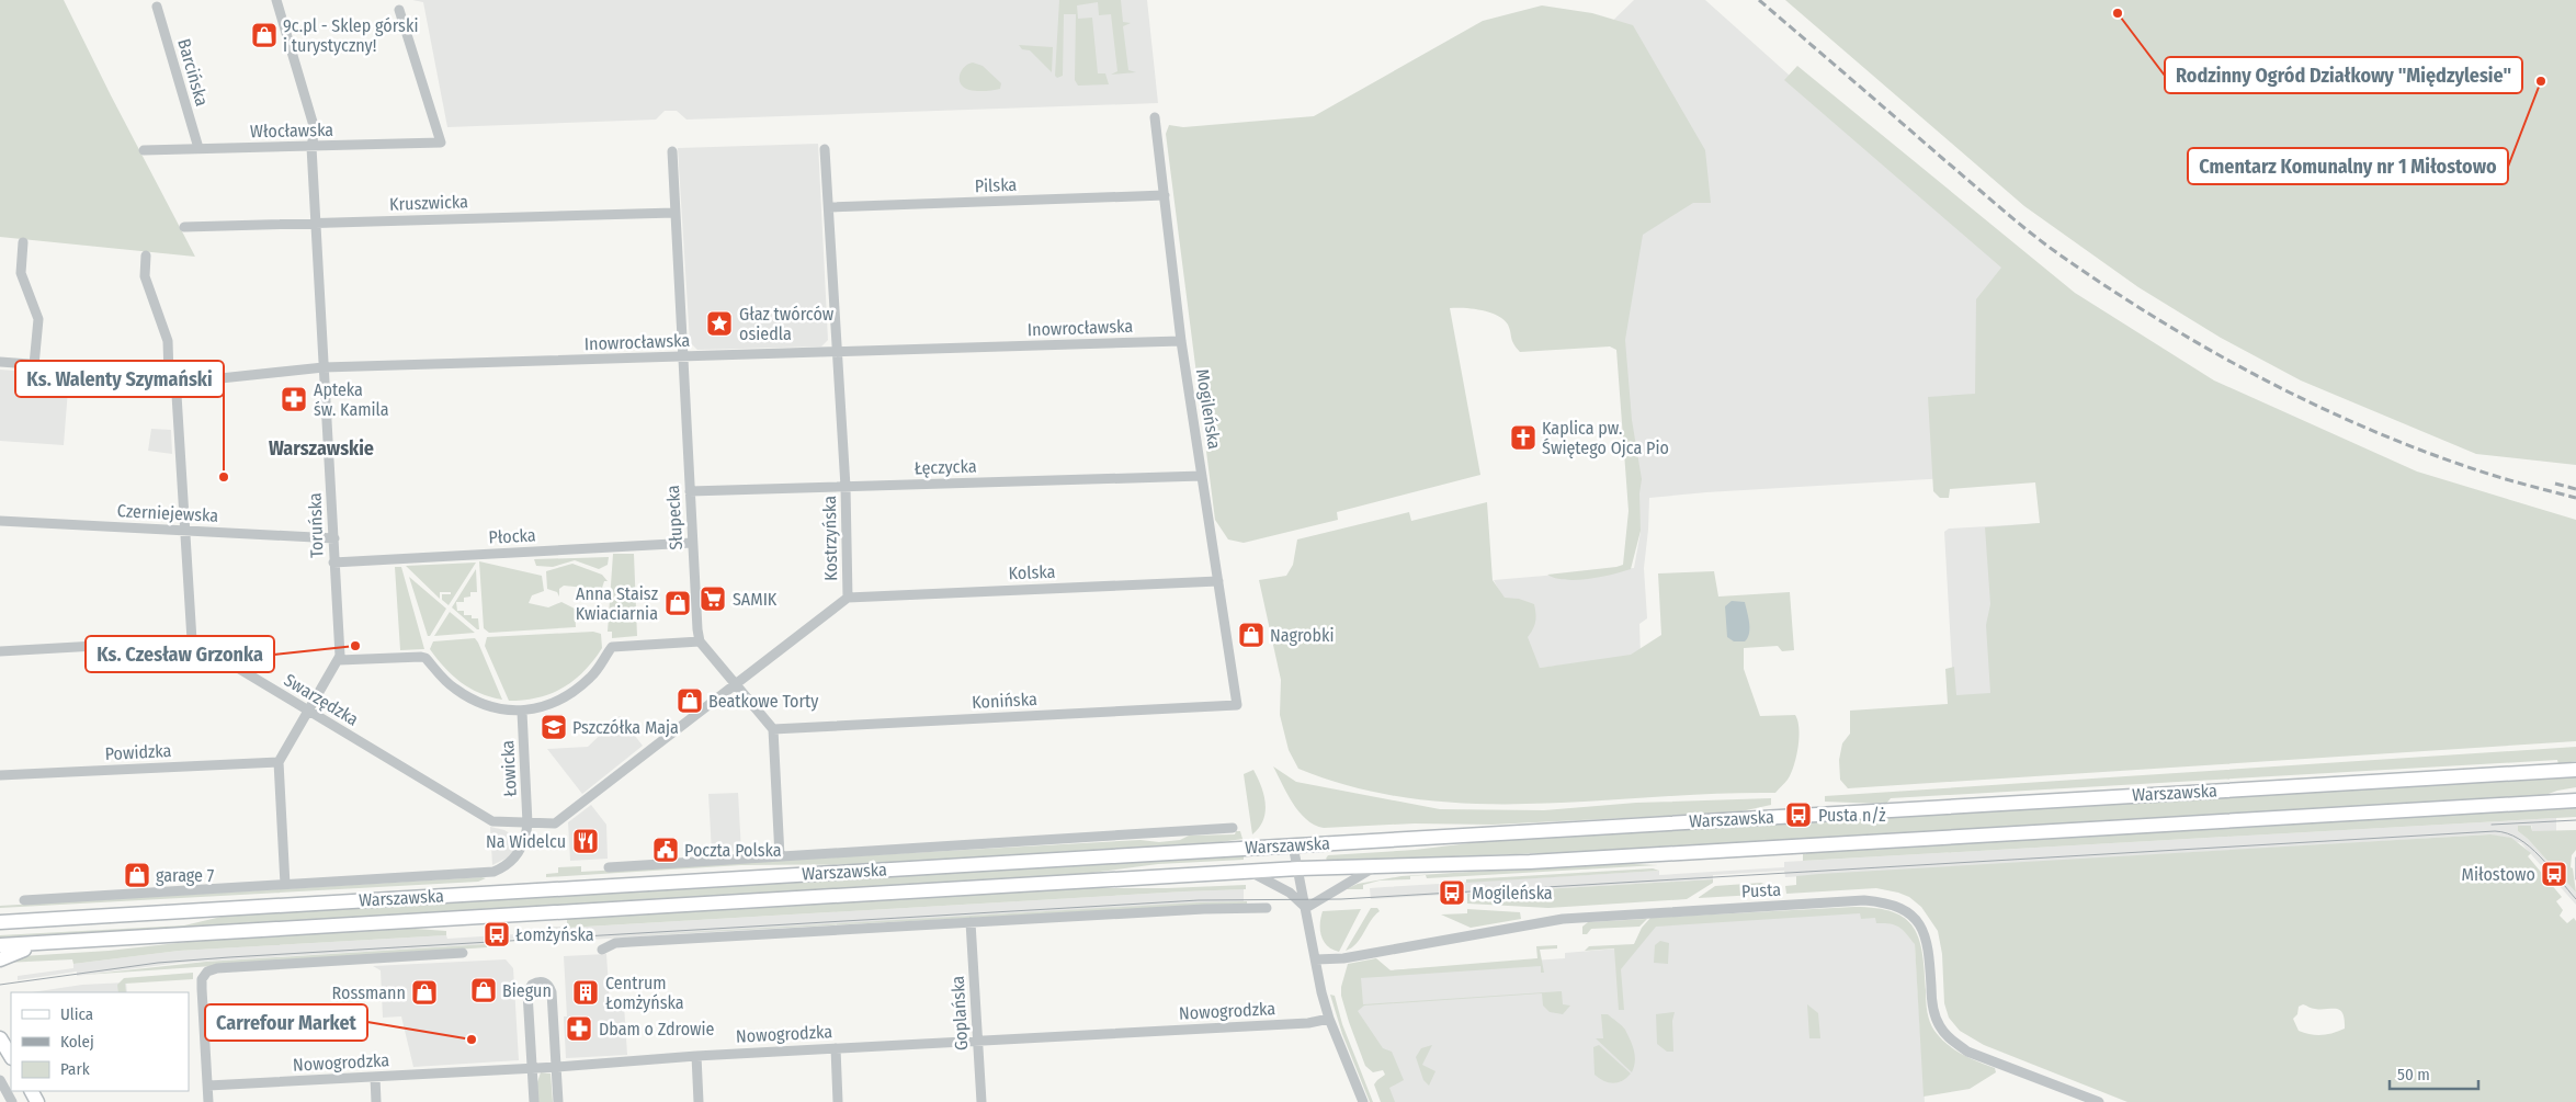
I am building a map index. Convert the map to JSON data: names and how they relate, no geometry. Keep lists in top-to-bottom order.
{
  "streets": {
    "main road": ["Warszawska"],
    "street": [
      "Barcińska",
      "Włocławska",
      "Pilska",
      "Kruszwicka",
      "Inowrocławska",
      "Mogileńska",
      "Łęczycka",
      "Czerniejewska",
      "Słupecka",
      "Toruńska",
      "Płocka",
      "Kostrzyńska",
      "Kolska",
      "Swarzędzka",
      "Konińska",
      "Powidzka",
      "Łowicka",
      "Pusta",
      "Nowogrodzka",
      "Goplańska"
    ]
  },
  "crossings": [
    ["Barcińska", "Włocławska"],
    ["Włocławska", "Toruńska"],
    ["Pilska", "Mogileńska"],
    ["Pilska", "Kostrzyńska"],
    ["Kruszwicka", "Słupecka"],
    ["Kruszwicka", "Toruńska"],
    ["Inowrocławska", "Mogileńska"],
    ["Inowrocławska", "Słupecka"],
    ["Inowrocławska", "Toruńska"],
    ["Inowrocławska", "Kostrzyńska"],
    ["Mogileńska", "Łęczycka"],
    ["Mogileńska", "Kolska"],
    ["Mogileńska", "Konińska"],
    ["Łęczycka", "Słupecka"],
    ["Łęczycka", "Kostrzyńska"],
    ["Czerniejewska", "Toruńska"],
    ["Słupecka", "Płocka"],
    ["Toruńska", "Płocka"],
    ["Kostrzyńska", "Kolska"],
    ["Kostrzyńska", "Swarzędzka"],
    ["Swarzędzka", "Łowicka"],
    ["Swarzędzka", "Warszawska"],
    ["Łowicka", "Warszawska"],
    ["Nowogrodzka", "Goplańska"]
  ],
  "districts": ["Warszawskie"],
  "places": {
    "other": [
      "Rodzinny Ogród Działkowy \"Międzylesie\"",
      "Cmentarz Komunalny nr 1 Miłostowo",
      "Ks. Walenty Szymański",
      "Ks. Czesław Grzonka",
      "Carrefour Market"
    ],
    "shop": [
      "9c.pl - Sklep górski i turystyczny!",
      "Anna Staisz Kwiaciarnia",
      "Nagrobki",
      "Beatkowe Torty",
      "garage 7",
      "Biegun",
      "Rossmann"
    ],
    "place": ["Głaz twórców osiedla"],
    "pharmacy": ["Apteka św. Kamila", "Dbam o Zdrowie"],
    "church": ["Kaplica pw. Świętego Ojca Pio"],
    "supermarket": ["SAMIK"],
    "school or university": ["Pszczółka Maja"],
    "bus stop": [
      "Pusta n/ż",
      "Miłostowo",
      "Mogileńska",
      "Łomżyńska"
    ],
    "restaurant": ["Na Widelcu"],
    "public building": ["Poczta Polska"],
    "building": ["Centrum Łomżyńska"]
  },
  "legend": ["Ulica", "Kolej", "Park"],
  "scale_bar": "50 m"
}
